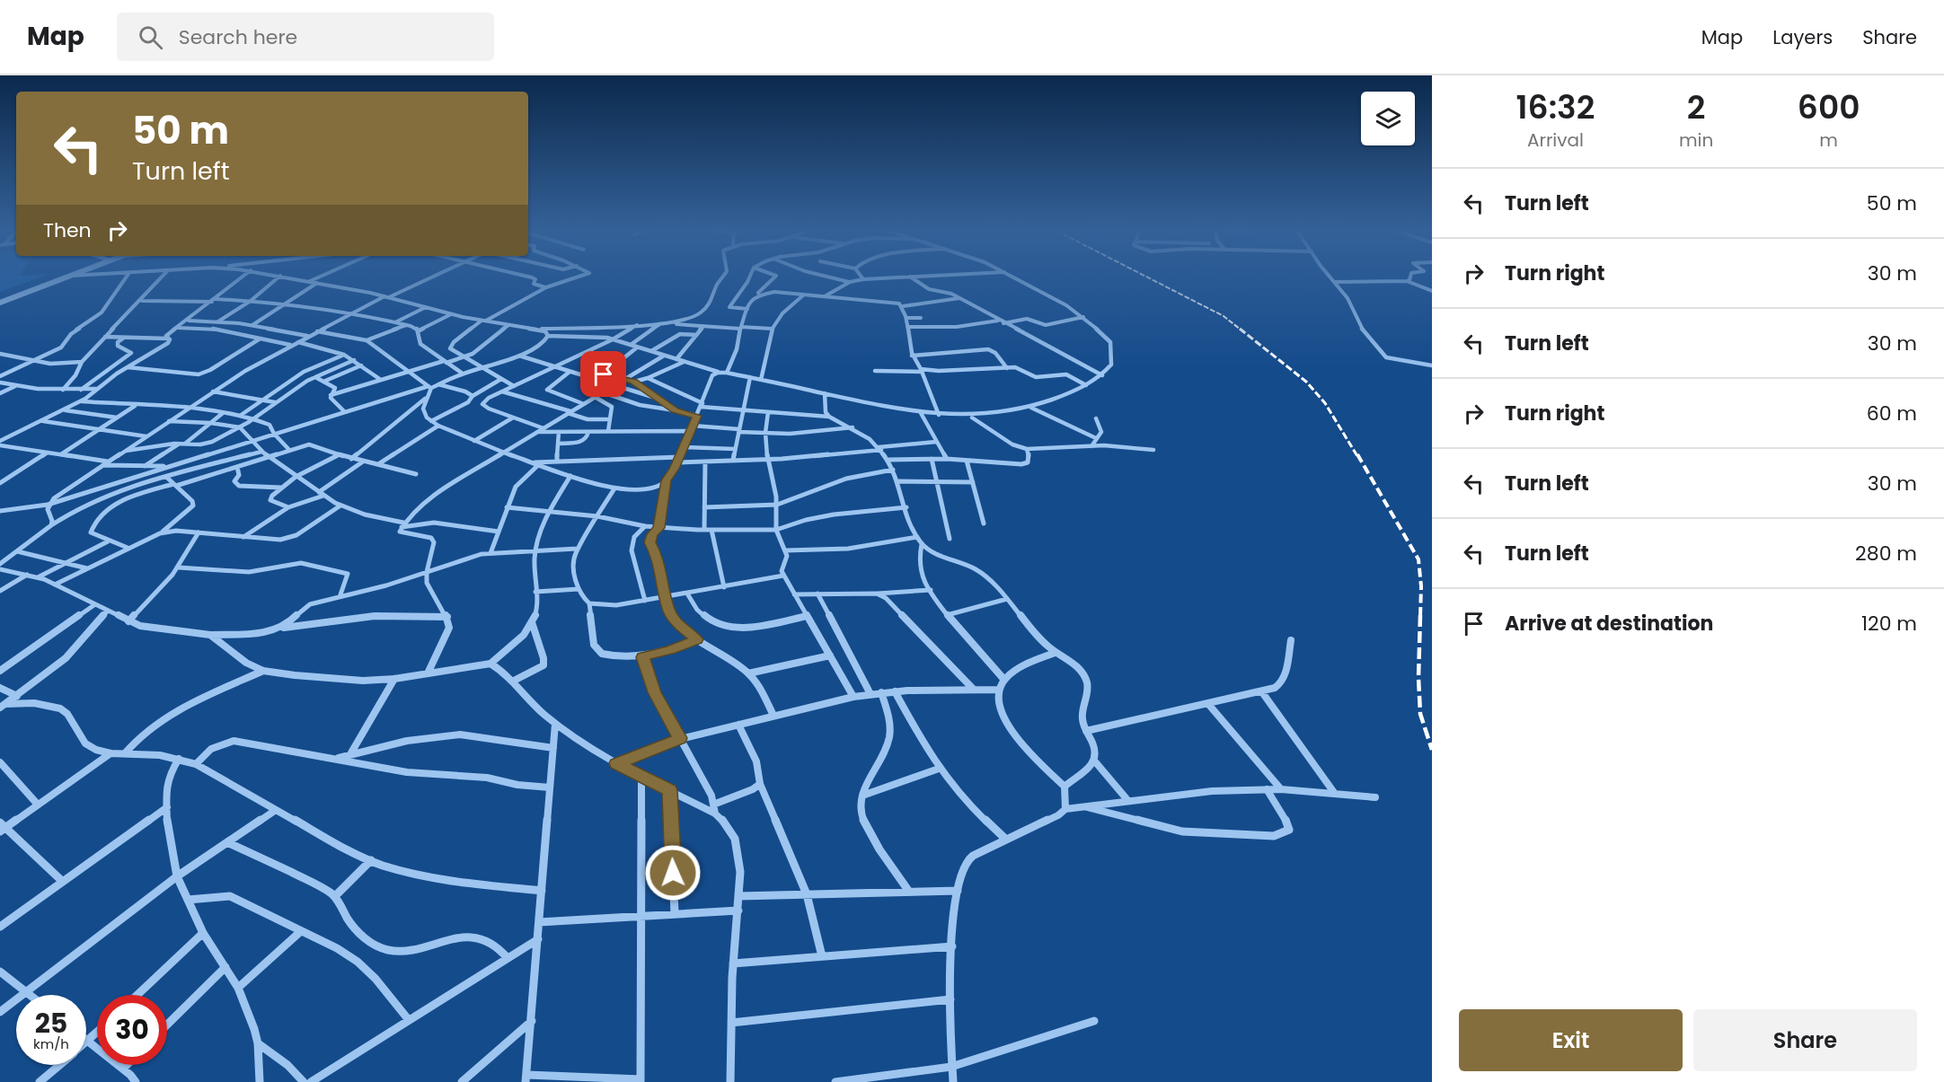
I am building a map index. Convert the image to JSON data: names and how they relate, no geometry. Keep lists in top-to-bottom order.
{
  "page": {
    "header": "Map",
    "search": "Search here",
    "nav": ["Map", "Layers", "Share"],
    "eta": [
      "16:32",
      "Arrival",
      "2",
      "min",
      "600",
      "m"
    ],
    "turn": ["50 m", "Turn left"],
    "list": [
      {
        "name": "Turn left",
        "value": "50 m"
      },
      {
        "name": "Turn right",
        "value": "30 m"
      },
      {
        "name": "Turn left",
        "value": "30 m"
      },
      {
        "name": "Turn right",
        "value": "60 m"
      },
      {
        "name": "Turn left",
        "value": "30 m"
      },
      {
        "name": "Turn left",
        "value": "280 m"
      },
      {
        "name": "Arrive at destination",
        "value": "120 m"
      }
    ],
    "then": "Then",
    "speed": "25 km/h",
    "limit": "30",
    "buttons": ["Exit", "Share"]
  }
}
